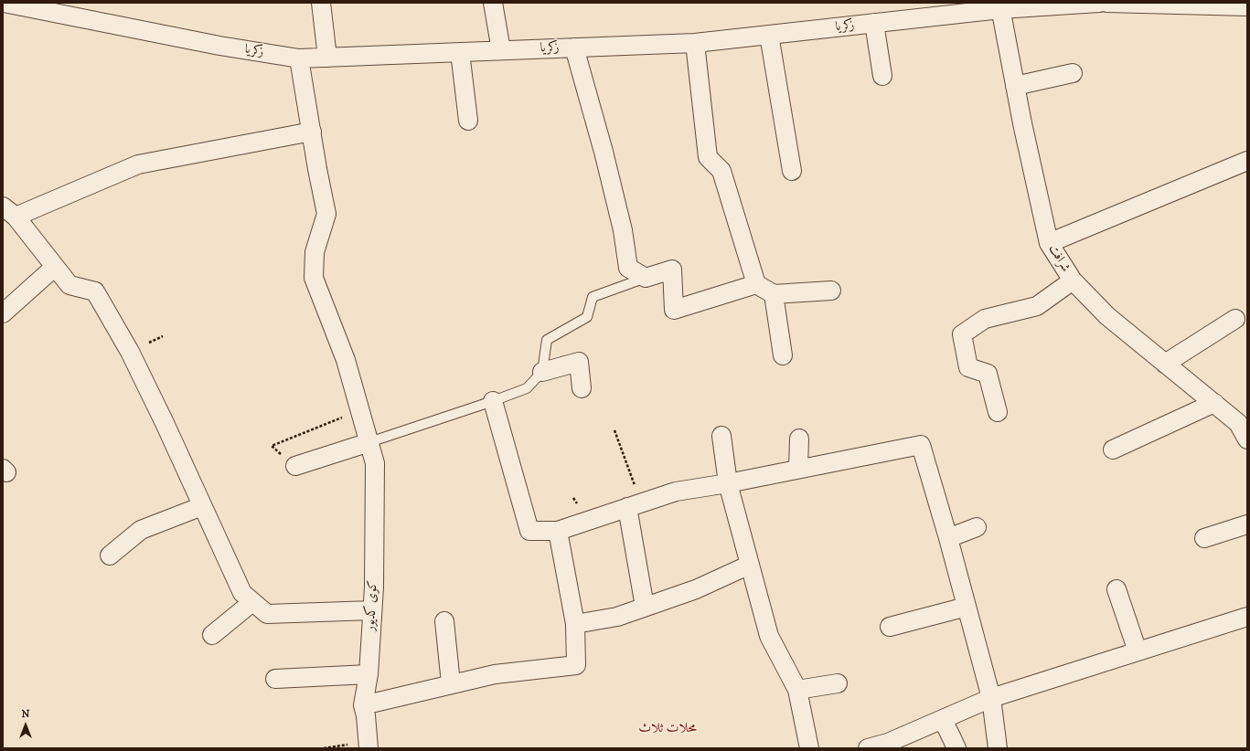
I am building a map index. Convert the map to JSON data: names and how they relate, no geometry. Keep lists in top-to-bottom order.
{
  "streets": {
    "street": ["زکریا", "شرافت", "کوی کدیور"]
  },
  "crossings": [
    ["زکریا", "شرافت"],
    ["زکریا", "کوی کدیور"]
  ],
  "districts": ["محلات ثلاث"],
  "north": "top"
}
